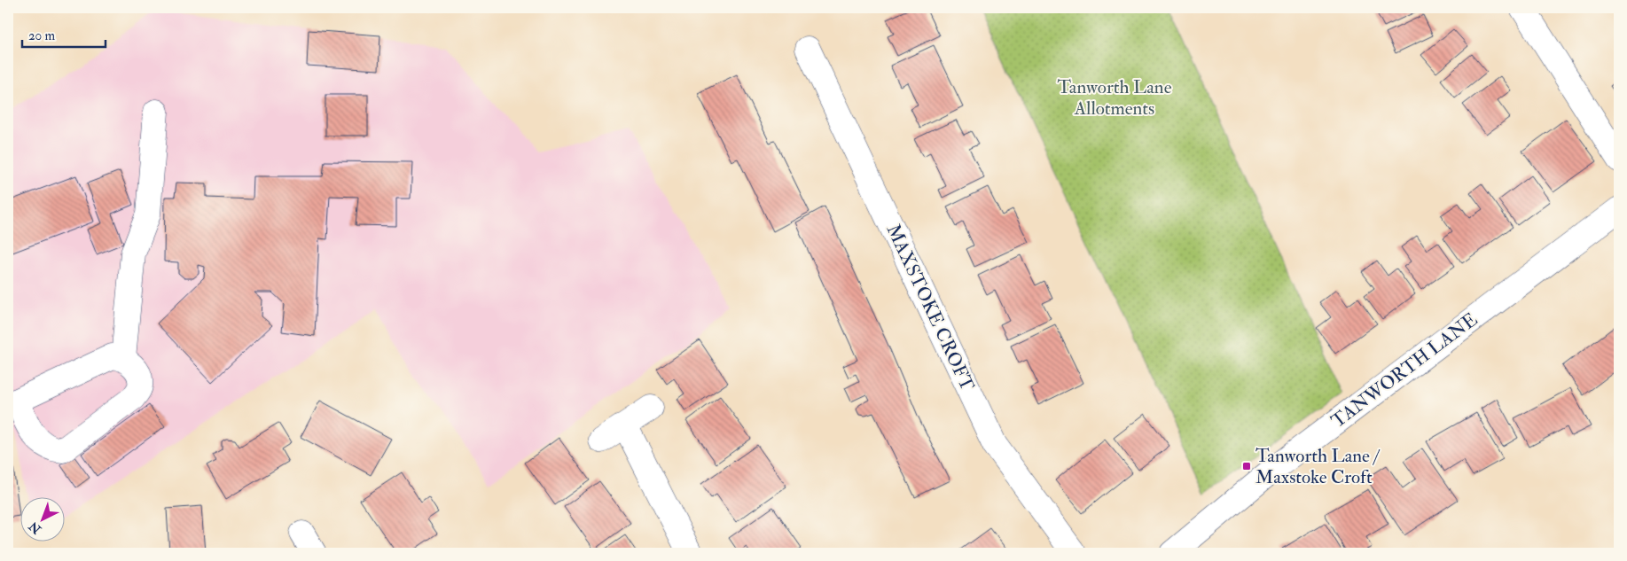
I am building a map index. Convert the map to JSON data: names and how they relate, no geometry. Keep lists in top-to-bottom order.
{
  "streets": {
    "street": ["MAXSTOKE CROFT", "TANWORTH LANE"]
  },
  "parks": ["Tanworth Lane Allotments"],
  "places": {
    "transit": ["Tanworth Lane / Maxstoke Croft"]
  },
  "scale_bar": "20 m",
  "north": "bottom left"
}
